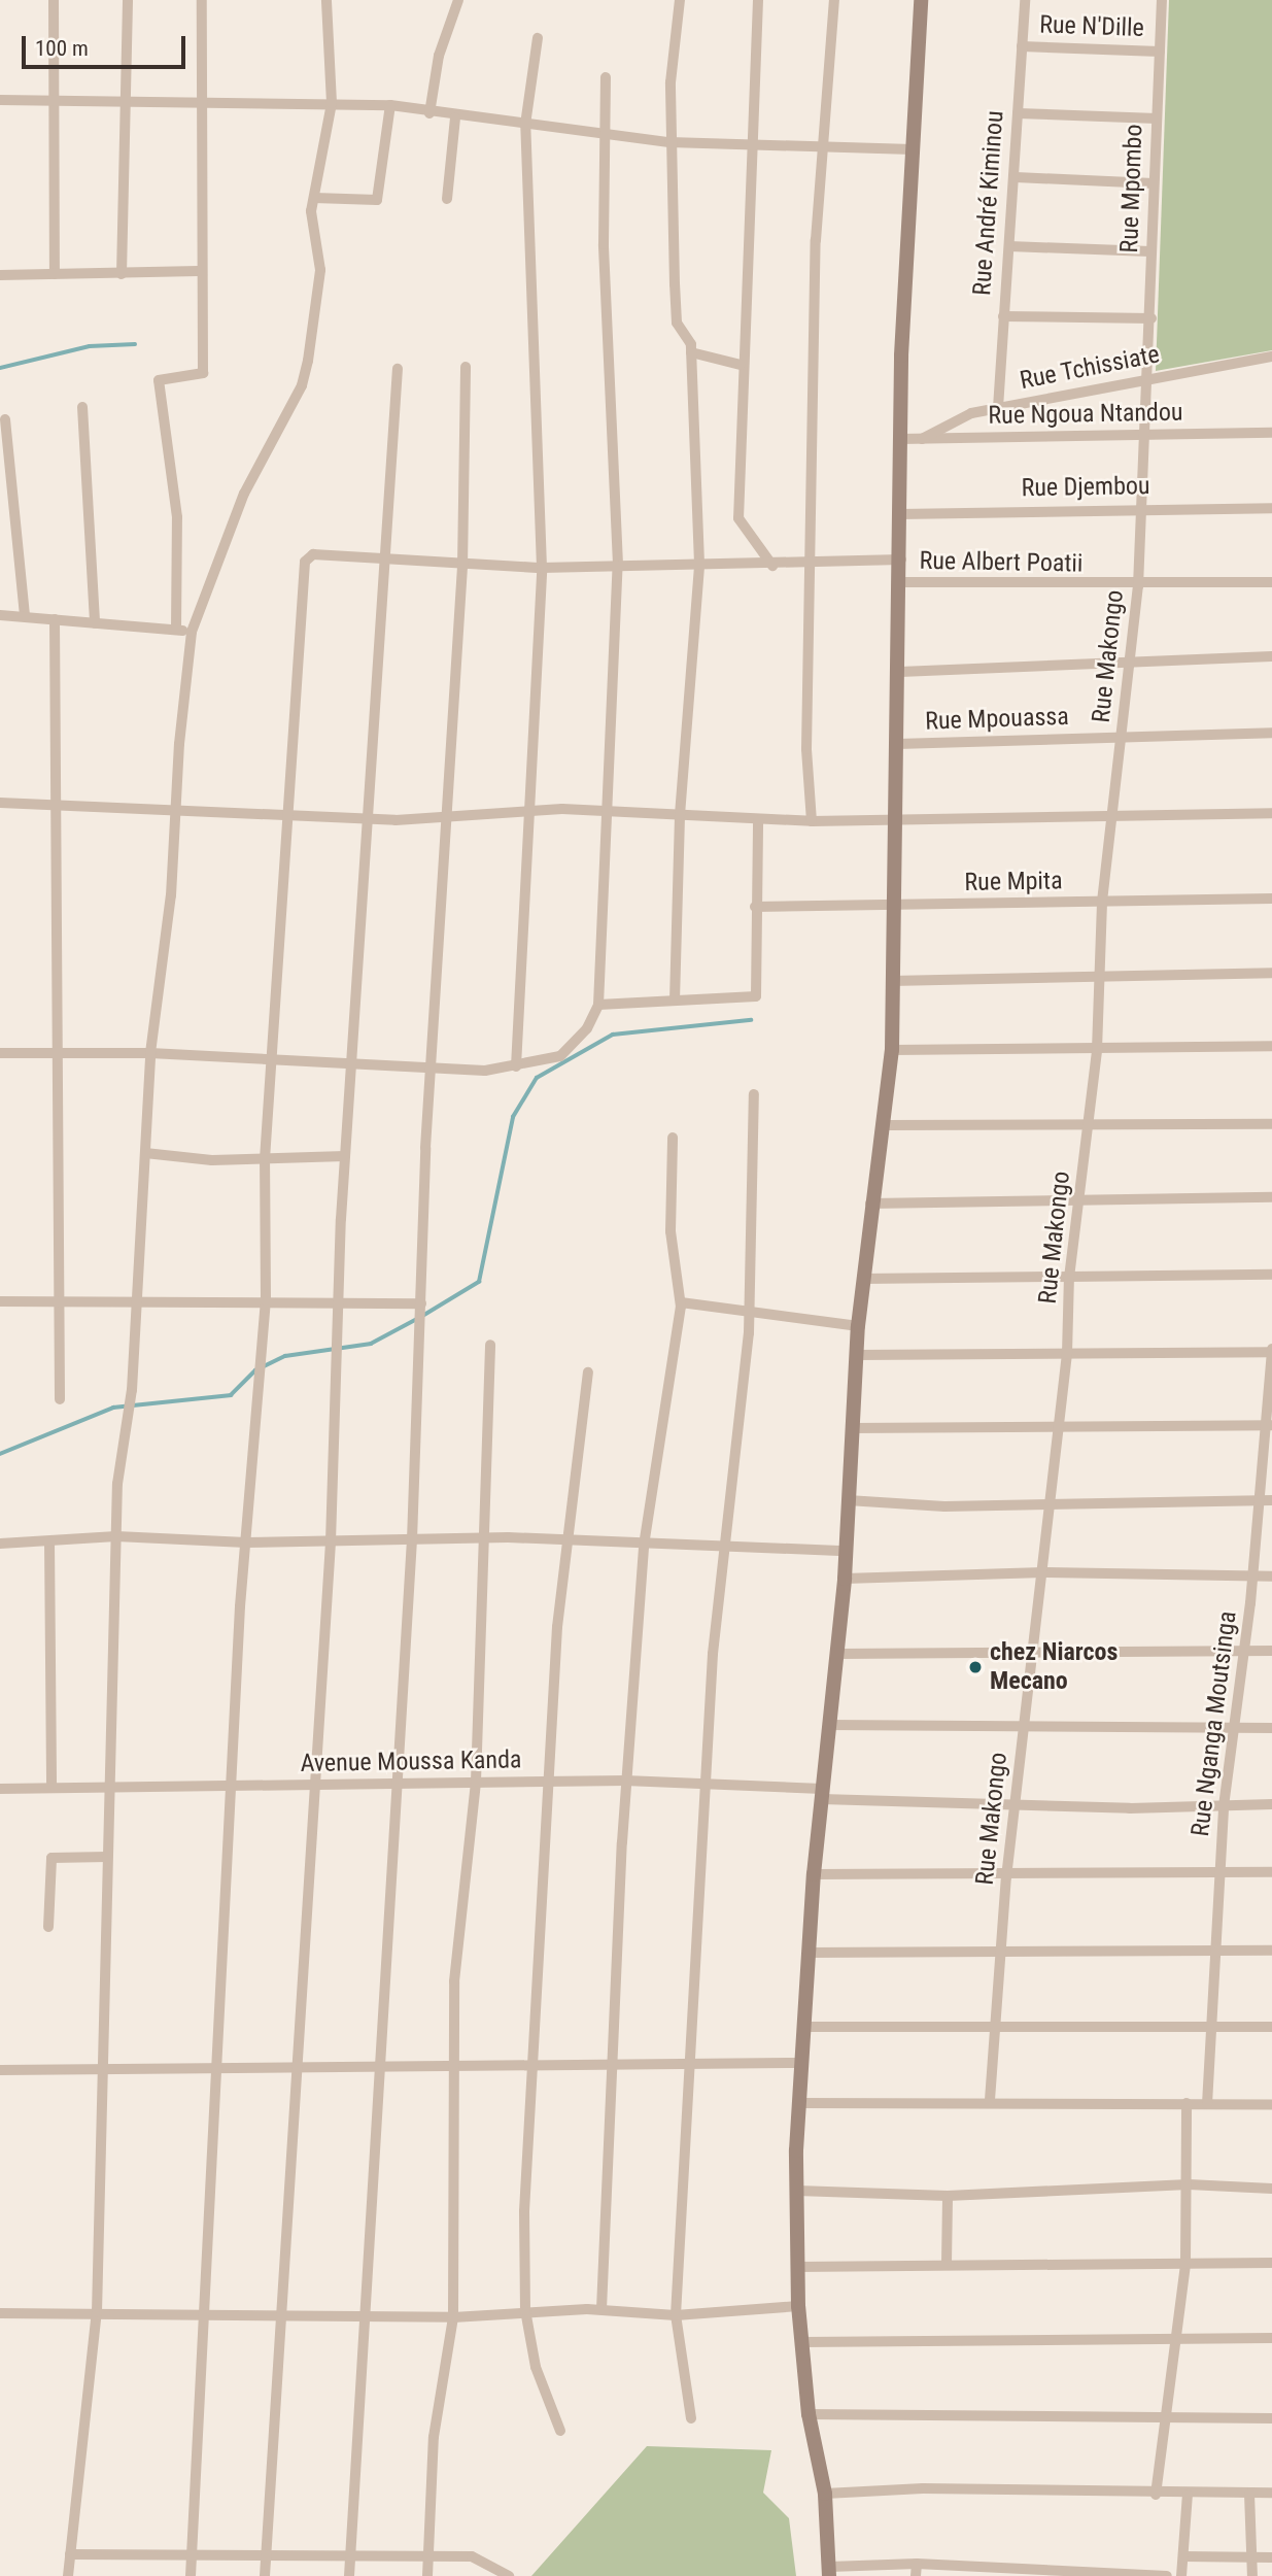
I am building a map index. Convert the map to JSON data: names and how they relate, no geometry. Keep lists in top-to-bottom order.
{
  "streets": {
    "street": [
      "Rue N'Dille",
      "Rue Mpombo",
      "Rue André Kiminou",
      "Rue Tchissiate",
      "Rue Ngoua Ntandou",
      "Rue Djembou",
      "Rue Albert Poatii",
      "Rue Makongo",
      "Rue Mpouassa",
      "Rue Mpita",
      "Rue Nganga Moutsinga",
      "Avenue Moussa Kanda"
    ]
  },
  "crossings": [
    ["Rue N'Dille", "Rue Mpombo"],
    ["Rue N'Dille", "Rue André Kiminou"],
    ["Rue Mpombo", "Rue Tchissiate"],
    ["Rue Mpombo", "Rue Makongo"],
    ["Rue André Kiminou", "Rue Tchissiate"],
    ["Rue Tchissiate", "Rue Ngoua Ntandou"],
    ["Rue Tchissiate", "Rue Makongo"],
    ["Rue Ngoua Ntandou", "Rue Makongo"],
    ["Rue Djembou", "Rue Makongo"],
    ["Rue Albert Poatii", "Rue Makongo"],
    ["Rue Makongo", "Rue Mpouassa"],
    ["Rue Makongo", "Rue Mpita"],
    ["Rue Makongo", "Avenue Moussa Kanda"],
    ["Rue Nganga Moutsinga", "Avenue Moussa Kanda"]
  ],
  "places": ["chez Niarcos Mecano"],
  "scale_bar": "100 m"
}
